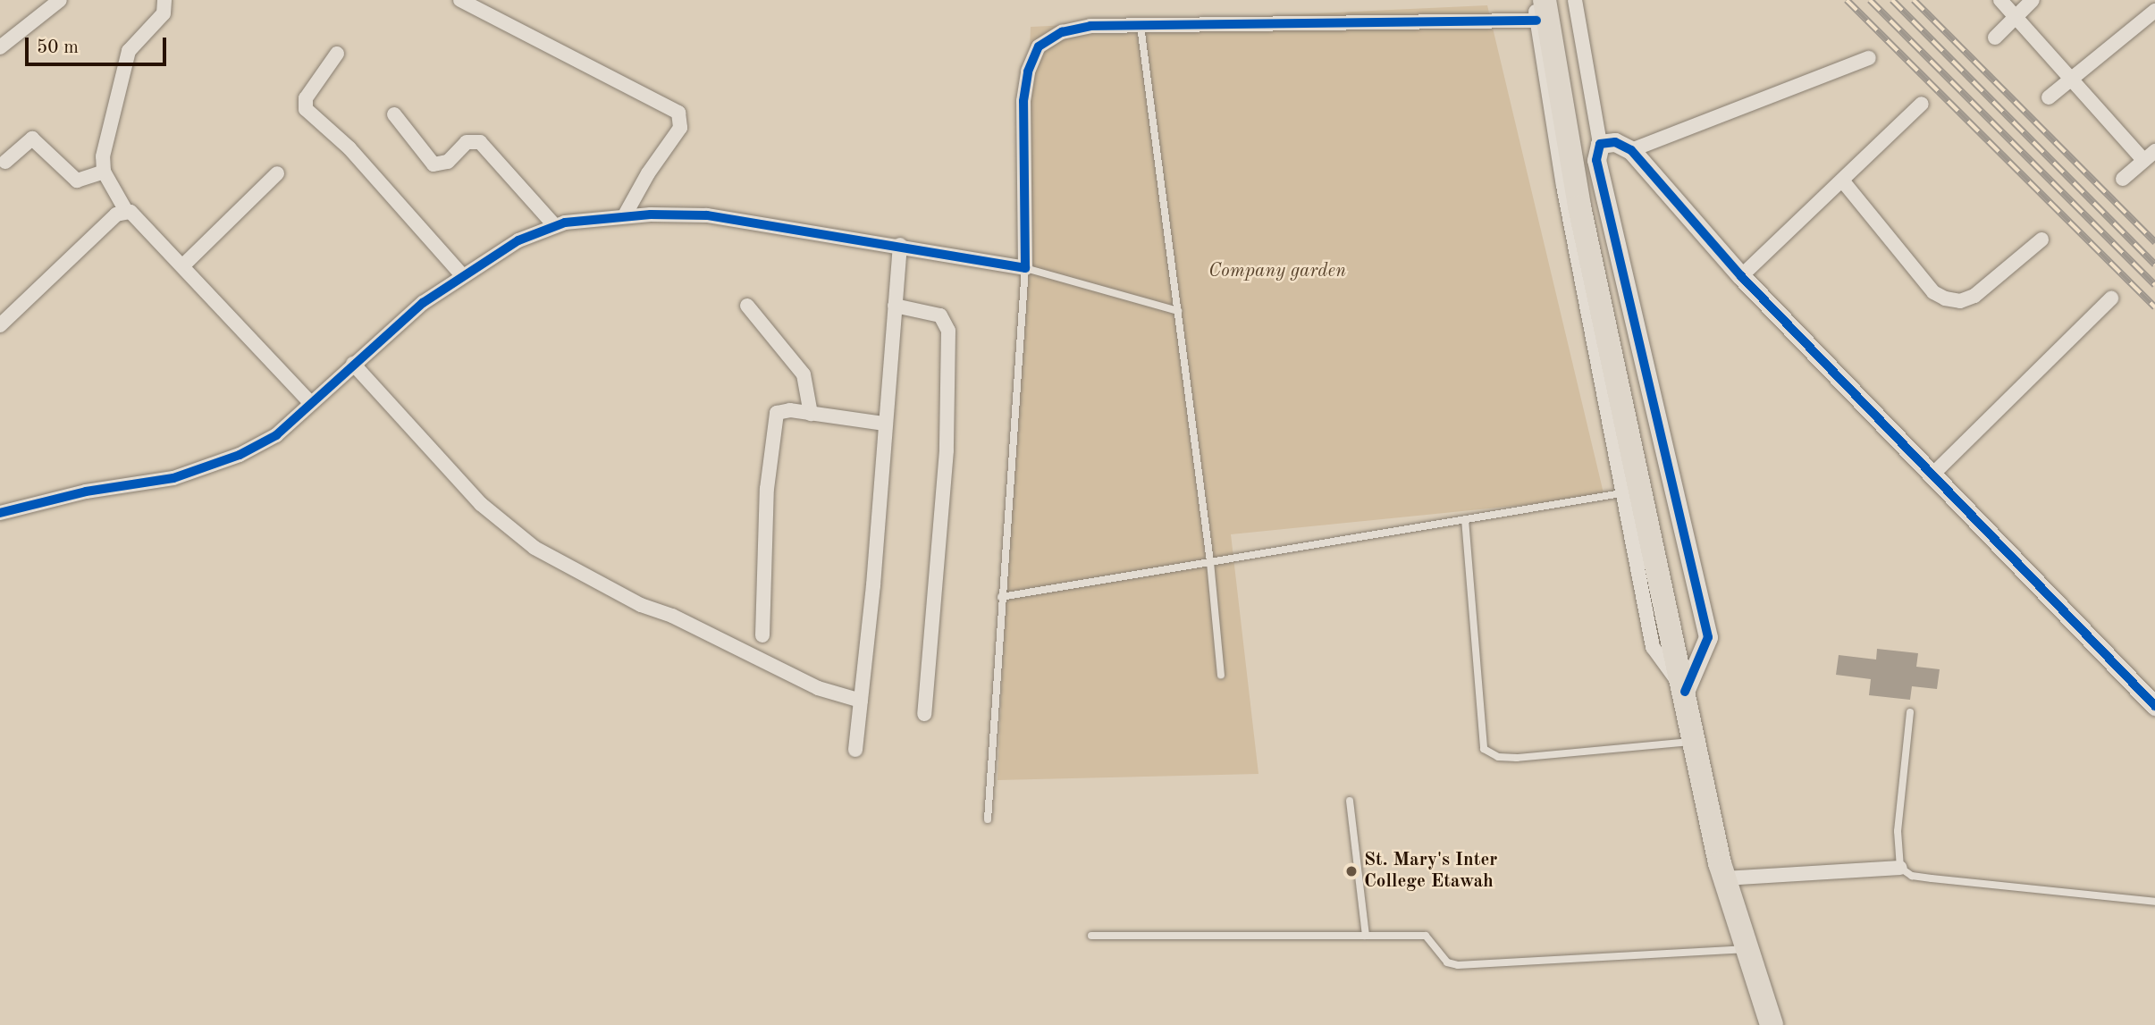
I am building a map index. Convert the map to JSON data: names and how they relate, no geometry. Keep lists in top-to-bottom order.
{
  "parks": ["Company garden"],
  "places": ["St. Mary's Inter College Etawah"],
  "scale_bar": "50 m"
}
